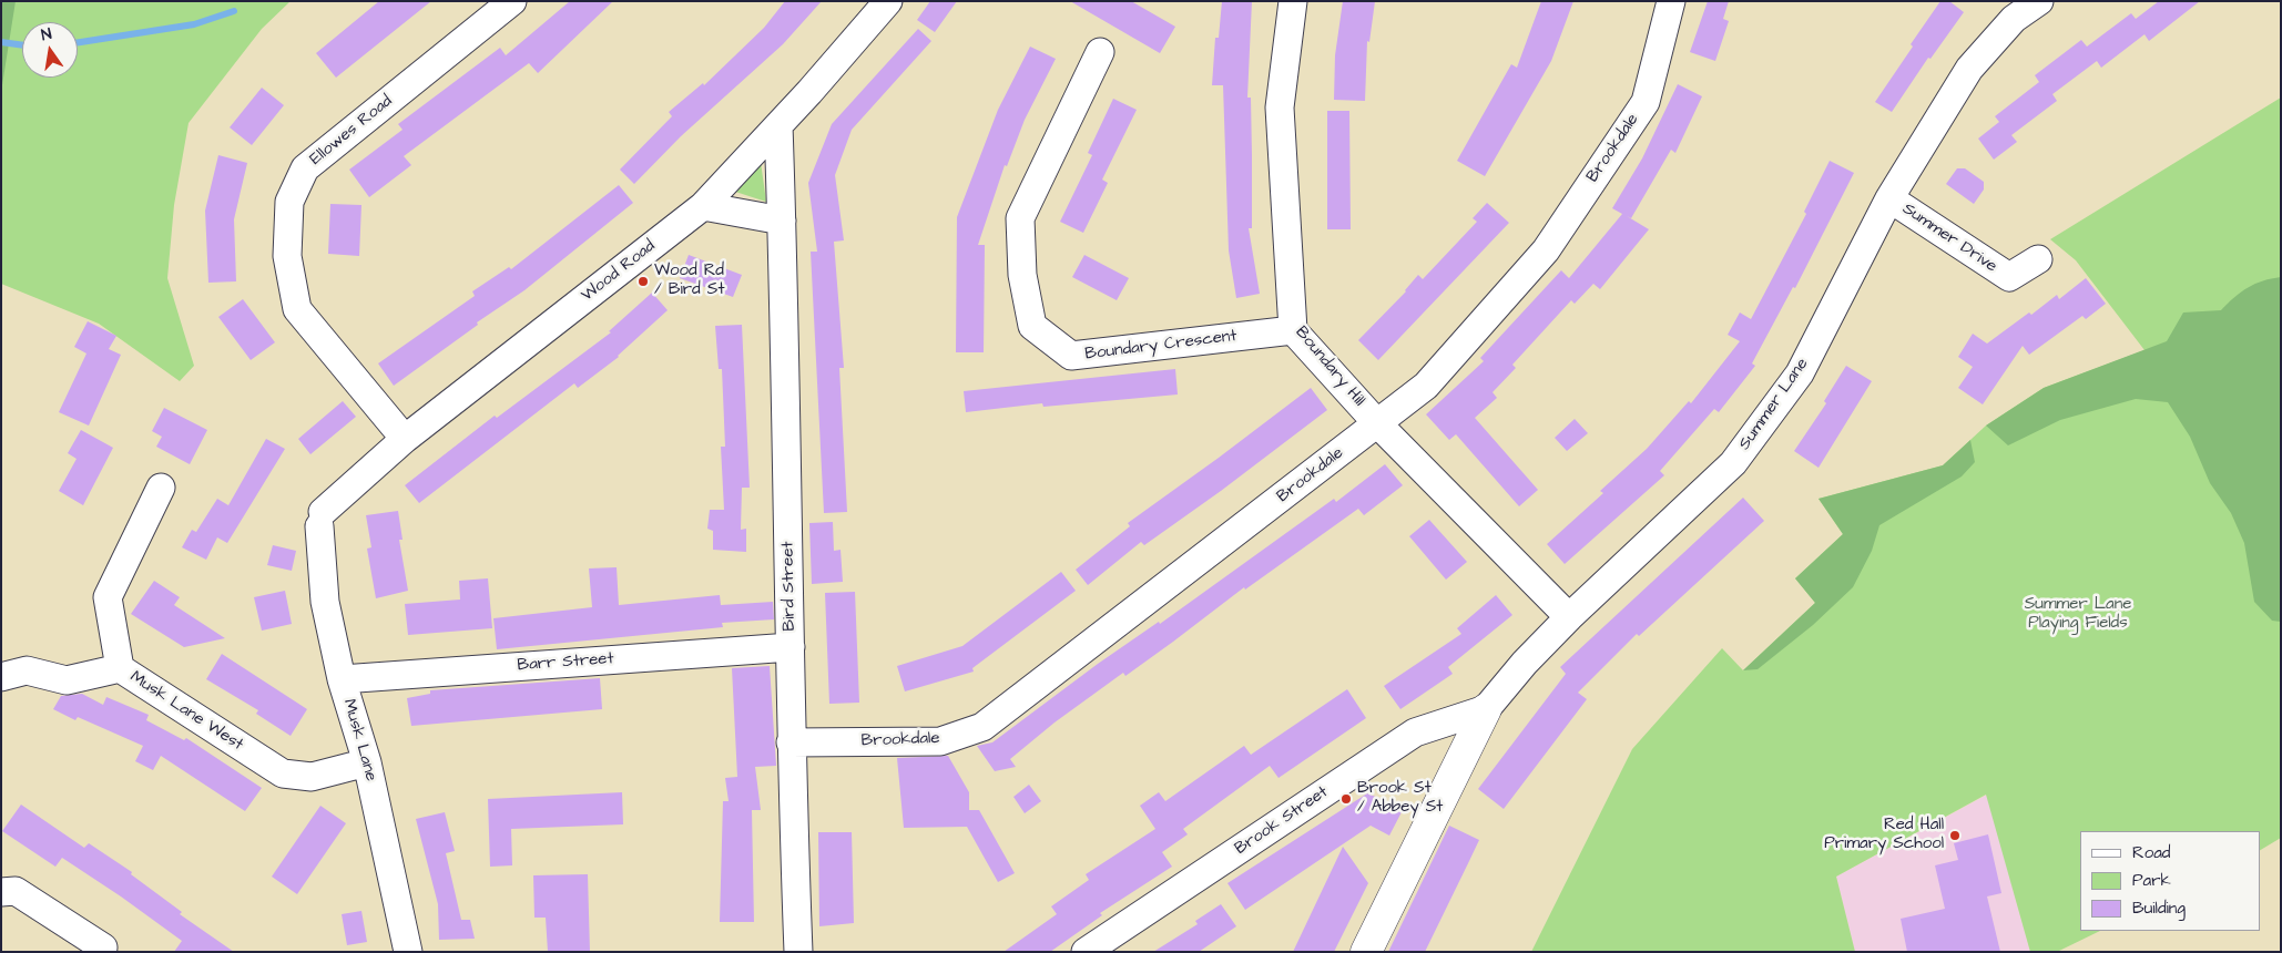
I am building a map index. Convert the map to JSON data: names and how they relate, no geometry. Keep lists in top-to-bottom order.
{
  "streets": {
    "street": [
      "Ellowes Road",
      "Brookdale",
      "Summer Drive",
      "Wood Road",
      "Boundary Crescent",
      "Boundary Hill",
      "Summer Lane",
      "Bird Street",
      "Barr Street",
      "Musk Lane West",
      "Musk Lane",
      "Brook Street"
    ]
  },
  "crossings": [
    ["Ellowes Road", "Wood Road"],
    ["Brookdale", "Boundary Hill"],
    ["Brookdale", "Bird Street"],
    ["Summer Drive", "Summer Lane"],
    ["Wood Road", "Bird Street"],
    ["Wood Road", "Musk Lane"],
    ["Boundary Crescent", "Boundary Hill"],
    ["Boundary Hill", "Summer Lane"],
    ["Summer Lane", "Brook Street"],
    ["Bird Street", "Barr Street"],
    ["Barr Street", "Musk Lane"],
    ["Musk Lane West", "Musk Lane"]
  ],
  "parks": ["Summer Lane Playing Fields"],
  "places": ["Wood Rd / Bird St", "Brook St / Abbey St", "Red Hall Primary School"],
  "legend": ["Road", "Park", "Building"],
  "north": "top"
}
